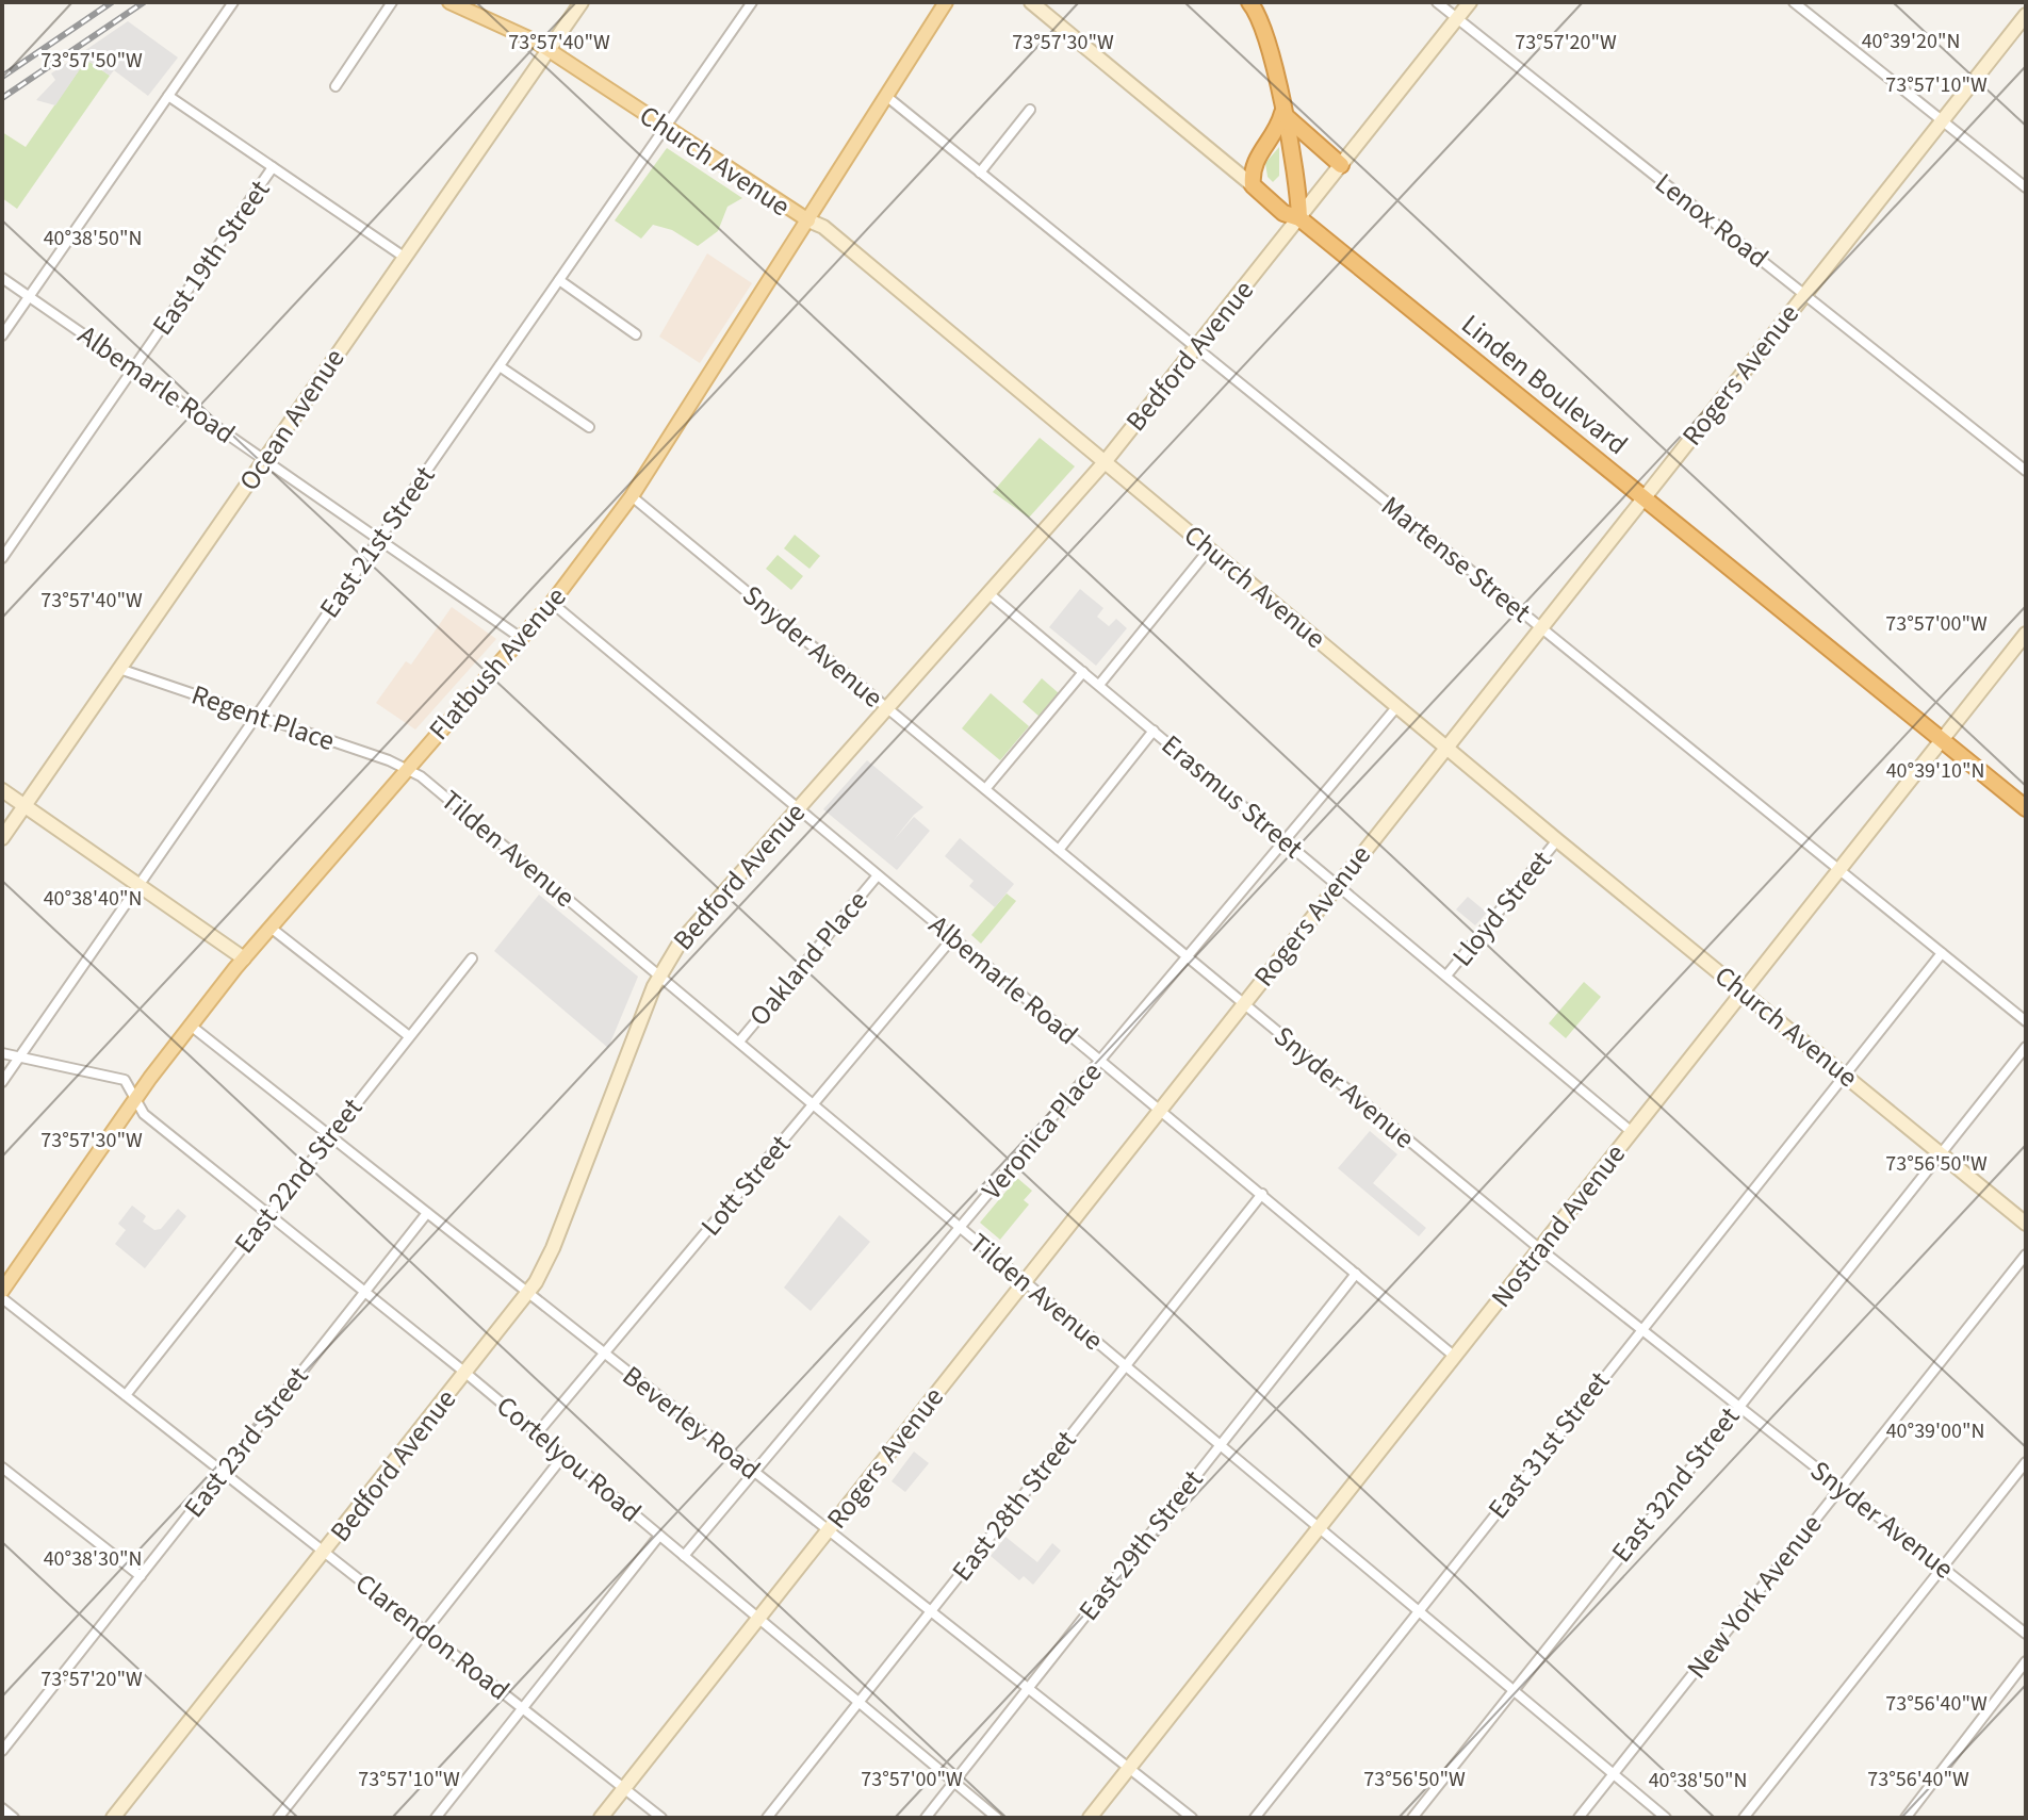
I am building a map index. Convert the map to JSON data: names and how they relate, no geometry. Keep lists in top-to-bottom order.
{
  "streets": {
    "highway": ["Linden Boulevard"],
    "main road": [
      "Church Avenue",
      "Bedford Avenue",
      "Rogers Avenue",
      "Ocean Avenue",
      "Flatbush Avenue",
      "Nostrand Avenue"
    ],
    "street": [
      "Lenox Road",
      "East 19th Street",
      "Albemarle Road",
      "East 21st Street",
      "Martense Street",
      "Snyder Avenue",
      "Regent Place",
      "Erasmus Street",
      "Tilden Avenue",
      "Lloyd Street",
      "Oakland Place",
      "Veronica Place",
      "East 22nd Street",
      "Lott Street",
      "Beverley Road",
      "East 23rd Street",
      "East 31st Street",
      "Cortelyou Road",
      "East 32nd Street",
      "East 28th Street",
      "East 29th Street",
      "New York Avenue",
      "Clarendon Road"
    ]
  },
  "crossings": [
    ["Church Avenue", "Bedford Avenue"],
    ["Church Avenue", "Rogers Avenue"],
    ["Church Avenue", "Ocean Avenue"],
    ["Church Avenue", "East 21st Street"],
    ["Church Avenue", "Flatbush Avenue"],
    ["Church Avenue", "Lloyd Street"],
    ["Church Avenue", "Veronica Place"],
    ["Church Avenue", "Nostrand Avenue"],
    ["Church Avenue", "East 31st Street"],
    ["Church Avenue", "East 32nd Street"],
    ["Lenox Road", "Bedford Avenue"],
    ["Lenox Road", "Rogers Avenue"],
    ["East 19th Street", "Albemarle Road"],
    ["Bedford Avenue", "Albemarle Road"],
    ["Bedford Avenue", "Linden Boulevard"],
    ["Bedford Avenue", "Martense Street"],
    ["Bedford Avenue", "Snyder Avenue"],
    ["Bedford Avenue", "Erasmus Street"],
    ["Bedford Avenue", "Tilden Avenue"],
    ["Bedford Avenue", "Beverley Road"],
    ["Bedford Avenue", "Cortelyou Road"],
    ["Bedford Avenue", "Clarendon Road"],
    ["Rogers Avenue", "Albemarle Road"],
    ["Rogers Avenue", "Linden Boulevard"],
    ["Rogers Avenue", "Martense Street"],
    ["Rogers Avenue", "Snyder Avenue"],
    ["Rogers Avenue", "Erasmus Street"],
    ["Rogers Avenue", "Tilden Avenue"],
    ["Rogers Avenue", "Beverley Road"],
    ["Rogers Avenue", "Cortelyou Road"],
    ["Rogers Avenue", "Clarendon Road"],
    ["Albemarle Road", "Ocean Avenue"],
    ["Albemarle Road", "East 21st Street"],
    ["Albemarle Road", "Flatbush Avenue"],
    ["Albemarle Road", "Oakland Place"],
    ["Albemarle Road", "Veronica Place"],
    ["Albemarle Road", "Lott Street"],
    ["Albemarle Road", "Nostrand Avenue"],
    ["Albemarle Road", "East 28th Street"],
    ["Albemarle Road", "East 29th Street"],
    ["Linden Boulevard", "Nostrand Avenue"],
    ["Ocean Avenue", "Regent Place"],
    ["East 21st Street", "Regent Place"],
    ["East 21st Street", "Cortelyou Road"],
    ["Martense Street", "Flatbush Avenue"],
    ["Martense Street", "Nostrand Avenue"],
    ["Martense Street", "East 31st Street"],
    ["Snyder Avenue", "Flatbush Avenue"],
    ["Snyder Avenue", "Veronica Place"],
    ["Snyder Avenue", "Nostrand Avenue"],
    ["Snyder Avenue", "East 31st Street"],
    ["Snyder Avenue", "East 32nd Street"],
    ["Snyder Avenue", "New York Avenue"],
    ["Flatbush Avenue", "Regent Place"],
    ["Flatbush Avenue", "Tilden Avenue"],
    ["Flatbush Avenue", "Beverley Road"],
    ["Flatbush Avenue", "Cortelyou Road"],
    ["Regent Place", "Tilden Avenue"],
    ["Erasmus Street", "Lloyd Street"],
    ["Erasmus Street", "Veronica Place"],
    ["Erasmus Street", "Nostrand Avenue"],
    ["Tilden Avenue", "Oakland Place"],
    ["Tilden Avenue", "Veronica Place"],
    ["Tilden Avenue", "Lott Street"],
    ["Tilden Avenue", "Nostrand Avenue"],
    ["Tilden Avenue", "East 31st Street"],
    ["Tilden Avenue", "East 32nd Street"],
    ["Tilden Avenue", "East 28th Street"],
    ["Tilden Avenue", "East 29th Street"],
    ["Tilden Avenue", "New York Avenue"],
    ["Veronica Place", "Beverley Road"],
    ["Veronica Place", "Cortelyou Road"],
    ["East 22nd Street", "Beverley Road"],
    ["East 22nd Street", "Cortelyou Road"],
    ["East 22nd Street", "Clarendon Road"],
    ["Lott Street", "Beverley Road"],
    ["Lott Street", "Cortelyou Road"],
    ["Nostrand Avenue", "Beverley Road"],
    ["Beverley Road", "East 23rd Street"],
    ["Beverley Road", "East 28th Street"],
    ["Beverley Road", "East 29th Street"],
    ["East 23rd Street", "Cortelyou Road"],
    ["East 23rd Street", "Clarendon Road"],
    ["Cortelyou Road", "East 28th Street"],
    ["Cortelyou Road", "East 29th Street"]
  ],
  "coordinates": [
    "40°39'20\"N",
    "73°57'40\"W",
    "73°57'30\"W",
    "73°57'20\"W",
    "73°57'50\"W",
    "73°57'10\"W",
    "40°38'50\"N",
    "73°57'00\"W",
    "40°39'10\"N",
    "40°38'40\"N",
    "73°56'50\"W",
    "40°39'00\"N",
    "40°38'30\"N",
    "73°56'40\"W"
  ]
}
